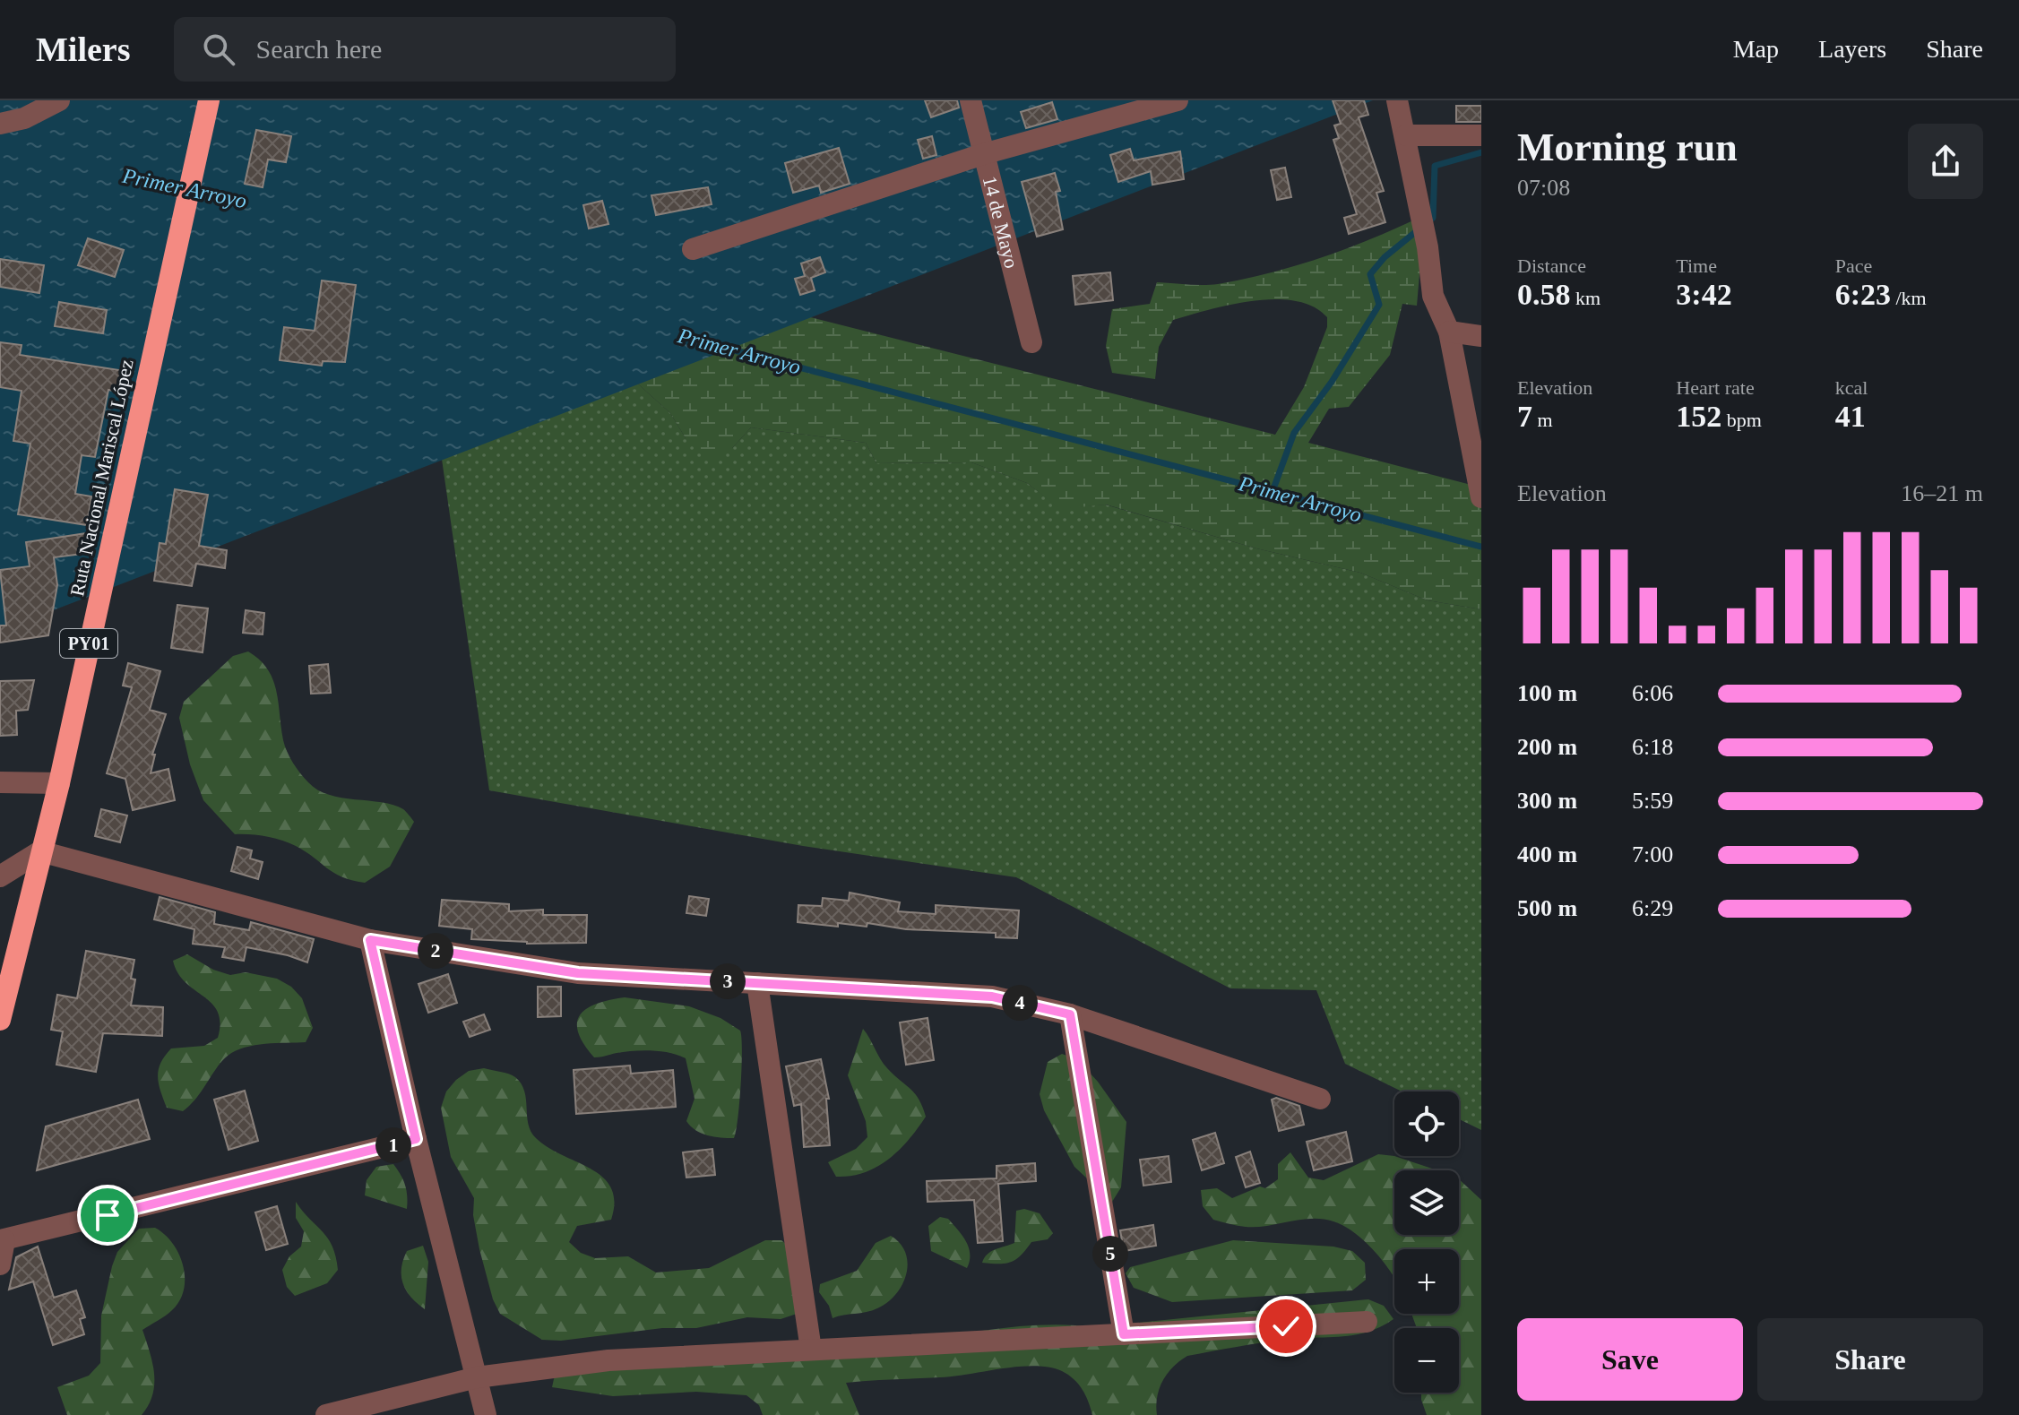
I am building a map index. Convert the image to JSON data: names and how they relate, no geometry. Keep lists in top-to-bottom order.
{
  "streets": {
    "highway": ["Ruta Nacional Mariscal López", "PY01"],
    "street": ["14 de Mayo"]
  },
  "water": ["Primer Arroyo"],
  "page": {
    "header": "Milers",
    "search": "Search here",
    "nav": ["Map", "Layers", "Share"],
    "heading": ["Morning run", "07:08"],
    "stats": [
      ["Distance", "0.58 km"],
      ["Time", "3:42"],
      ["Pace", "6:23 /km"],
      ["Elevation", "7 m"],
      ["Heart rate", "152 bpm"],
      ["kcal", "41"]
    ],
    "chart": ["Elevation", "16–21 m"],
    "list": [
      {
        "name": "100 m",
        "note": "6:06"
      },
      {
        "name": "200 m",
        "note": "6:18"
      },
      {
        "name": "300 m",
        "note": "5:59"
      },
      {
        "name": "400 m",
        "note": "7:00"
      },
      {
        "name": "500 m",
        "note": "6:29"
      }
    ],
    "pins": [
      "2",
      "3",
      "4",
      "1",
      "5"
    ],
    "map_buttons": ["+", "−"],
    "buttons": ["Save", "Share"]
  }
}
